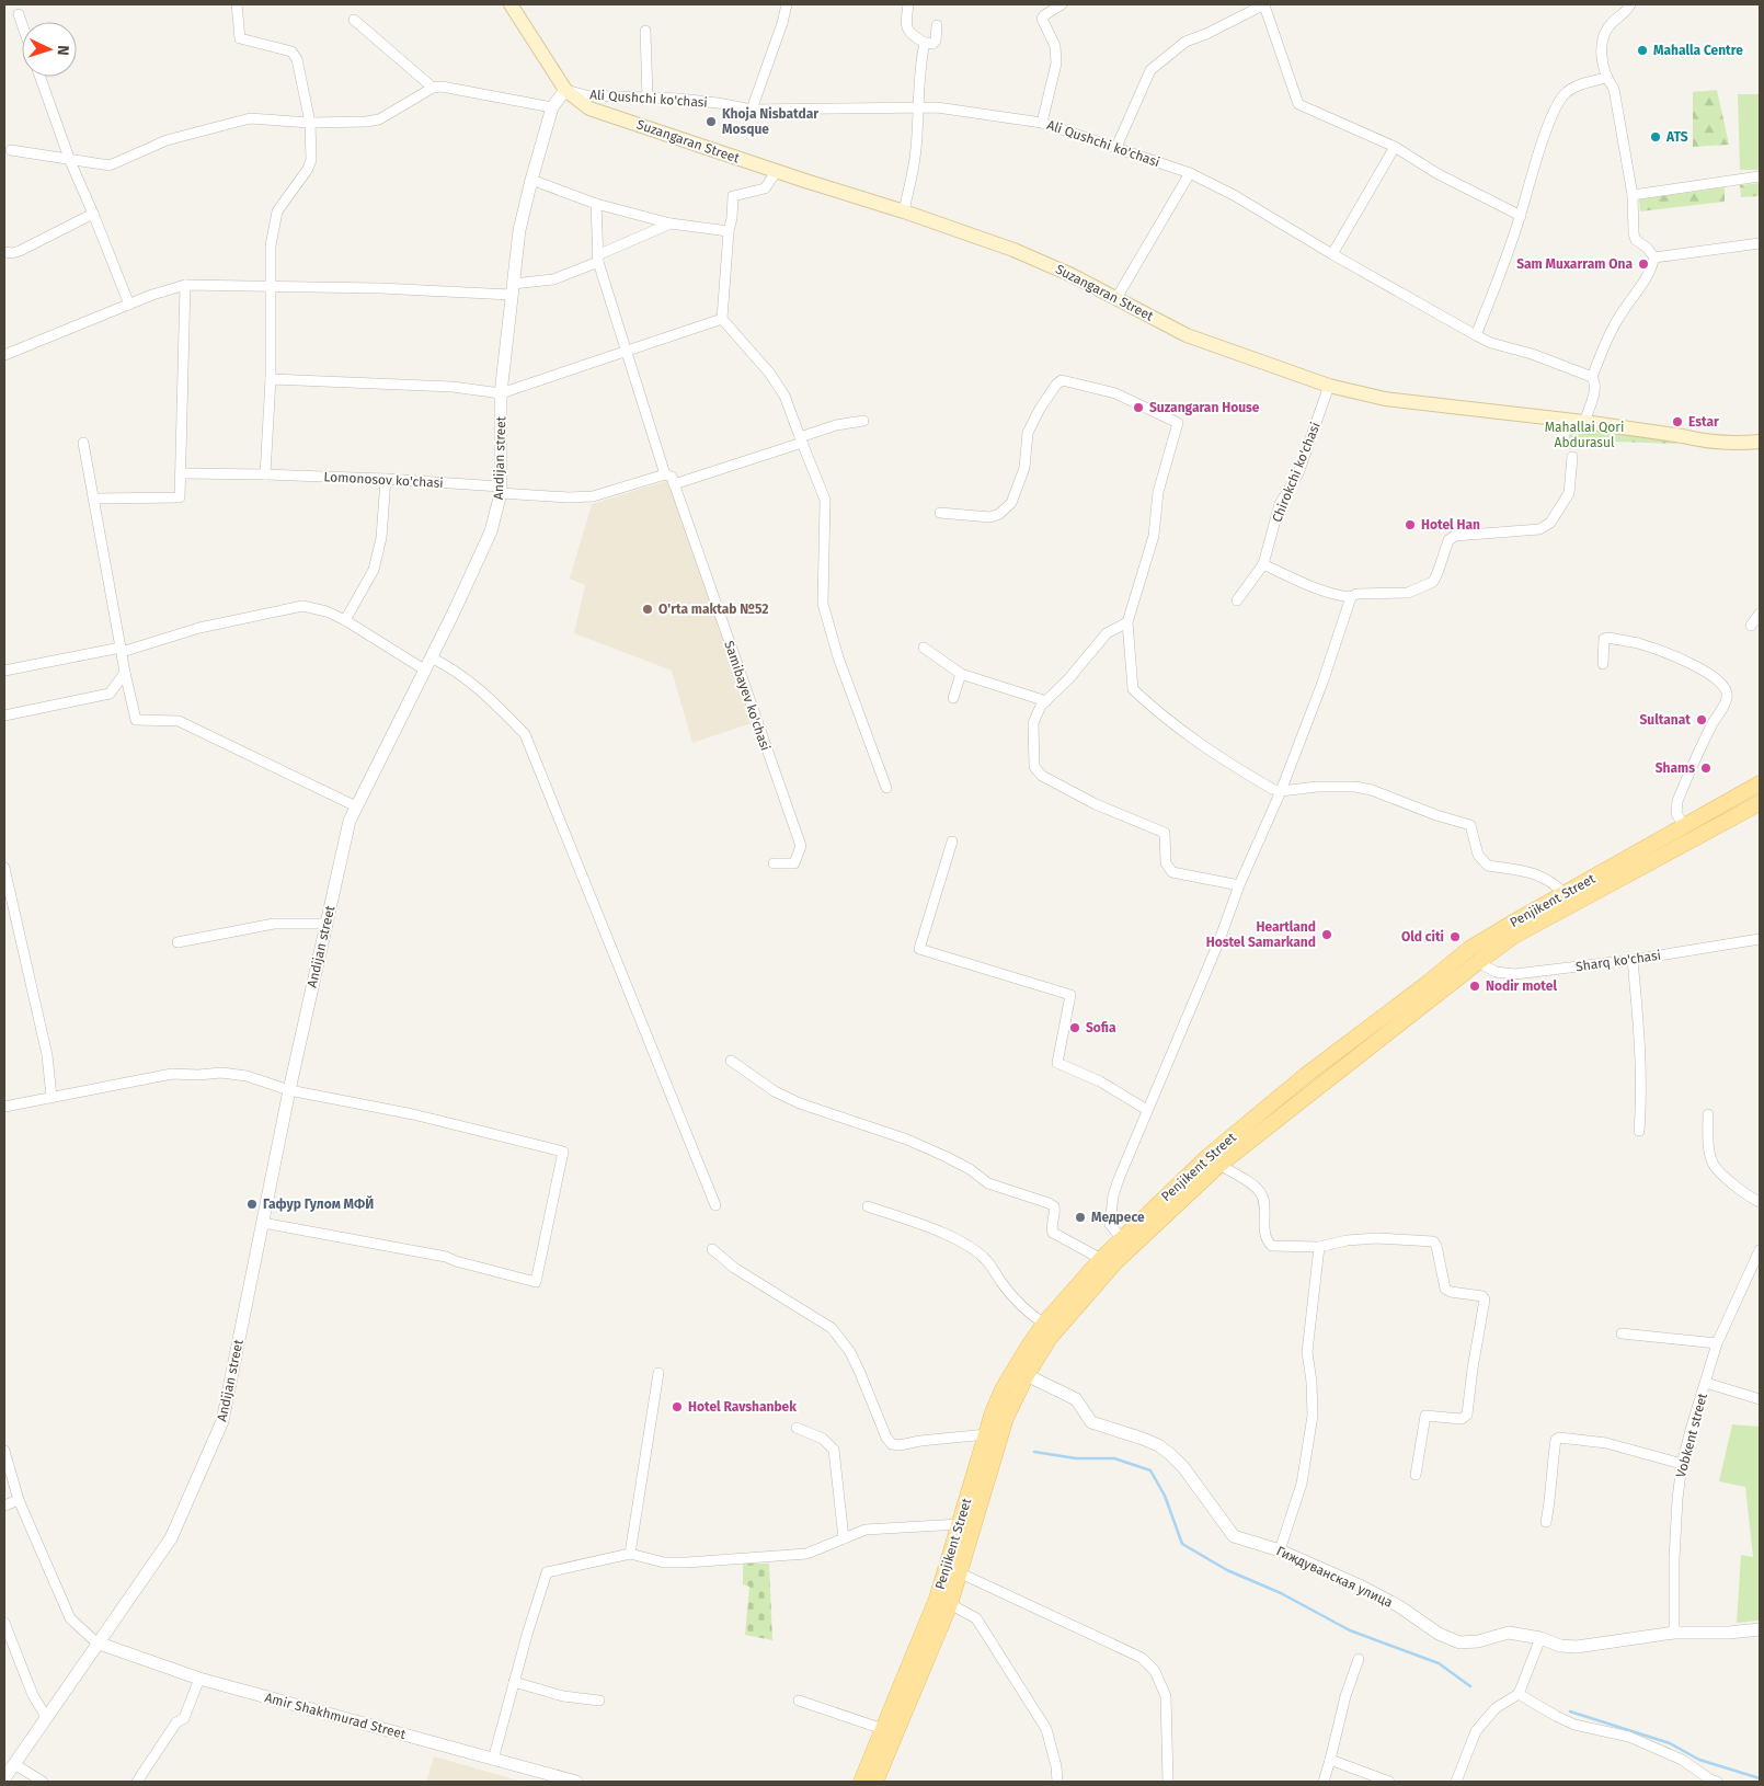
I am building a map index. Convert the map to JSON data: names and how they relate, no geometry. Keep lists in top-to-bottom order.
{
  "streets": {
    "main road": ["Suzangaran Street", "Penjikent Street"],
    "street": [
      "Ali Qushchi ko'chasi",
      "Andijan street",
      "Chirokchi ko'chasi",
      "Lomonosov ko'chasi",
      "Samibayev ko'chasi",
      "Sharq ko'chasi",
      "Vobkent street",
      "Гиждуванская улица",
      "Amir Shakhmurad Street"
    ]
  },
  "crossings": [
    ["Ali Qushchi ko'chasi", "Suzangaran Street"],
    ["Ali Qushchi ko'chasi", "Andijan street"],
    ["Suzangaran Street", "Andijan street"],
    ["Suzangaran Street", "Chirokchi ko'chasi"],
    ["Andijan street", "Lomonosov ko'chasi"],
    ["Andijan street", "Amir Shakhmurad Street"],
    ["Lomonosov ko'chasi", "Samibayev ko'chasi"],
    ["Penjikent Street", "Sharq ko'chasi"],
    ["Penjikent Street", "Гиждуванская улица"],
    ["Vobkent street", "Гиждуванская улица"]
  ],
  "parks": ["Mahallai Qori Abdurasul"],
  "places": [
    "Mahalla Centre",
    "Khoja Nisbatdar Mosque",
    "ATS",
    "Sam Muxarram Ona",
    "Suzangaran House",
    "Estar",
    "Hotel Han",
    "O'rta maktab №52",
    "Sultanat",
    "Shams",
    "Heartland Hostel Samarkand",
    "Old citi",
    "Nodir motel",
    "Sofia",
    "Гафур Гулом МФЙ",
    "Медресе",
    "Hotel Ravshanbek"
  ],
  "north": "right"
}
